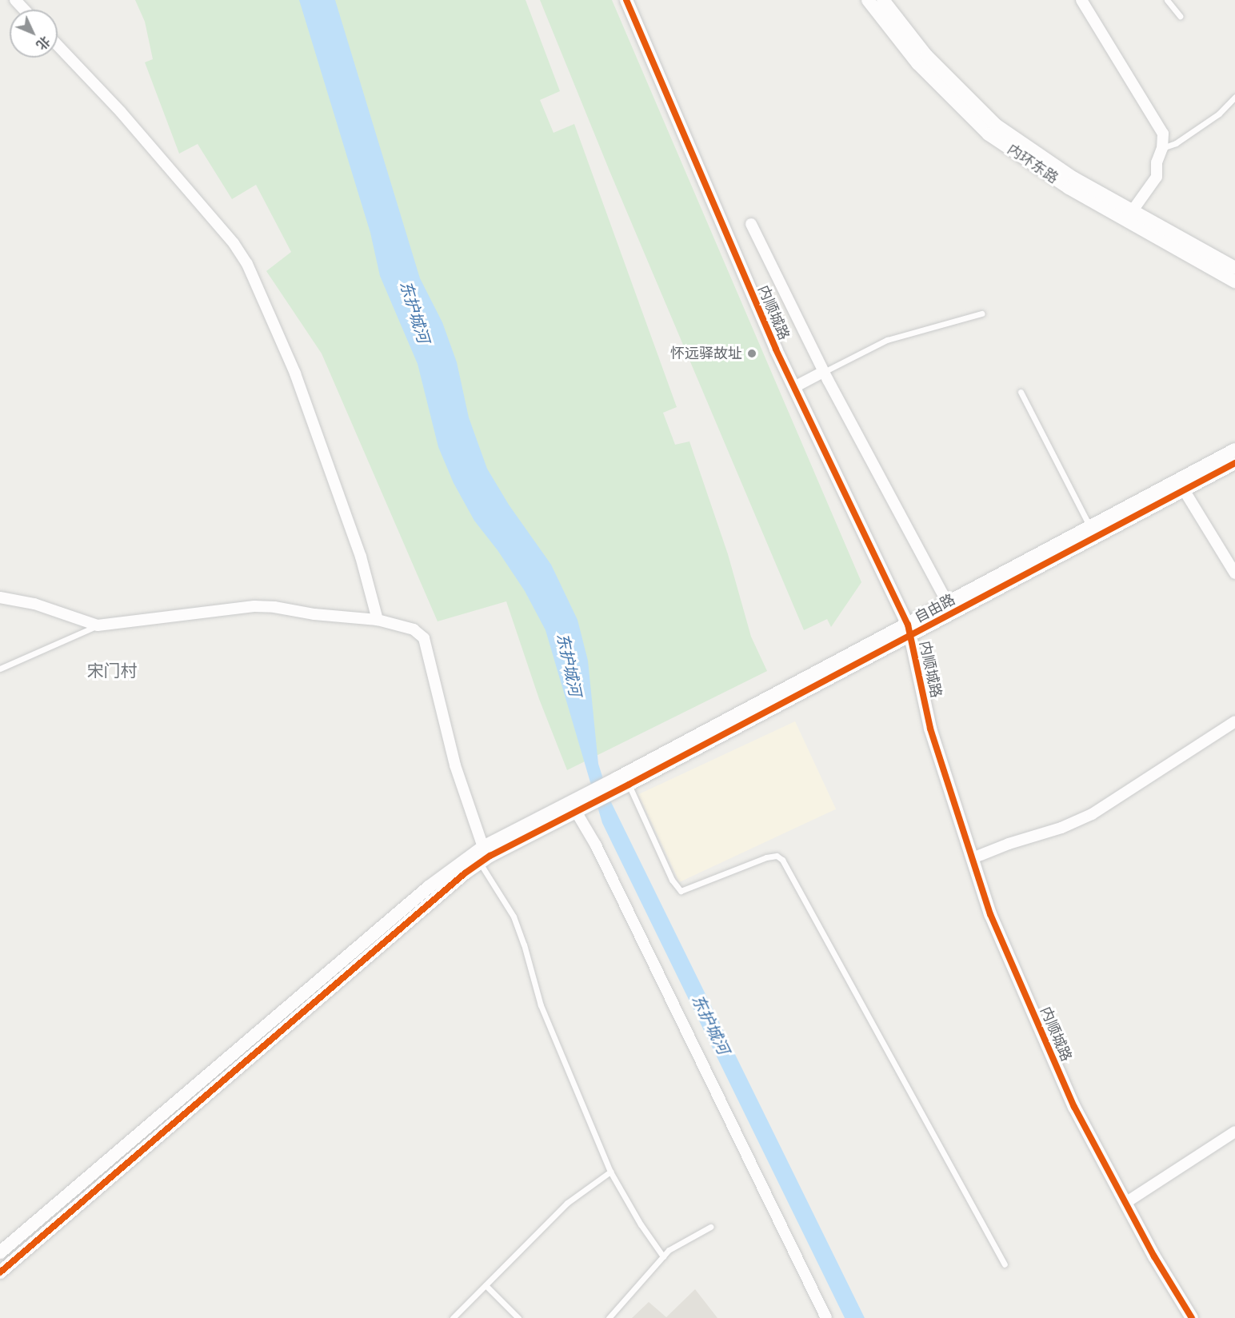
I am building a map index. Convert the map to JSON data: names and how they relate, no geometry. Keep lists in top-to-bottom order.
{
  "streets": {
    "street": ["内环东路", "内顺城路", "自由路"]
  },
  "crossings": [
    ["内顺城路", "自由路"]
  ],
  "districts": ["宋门村"],
  "water": ["东护城河"],
  "places": ["怀远驿故址"],
  "north": "bottom right"
}
